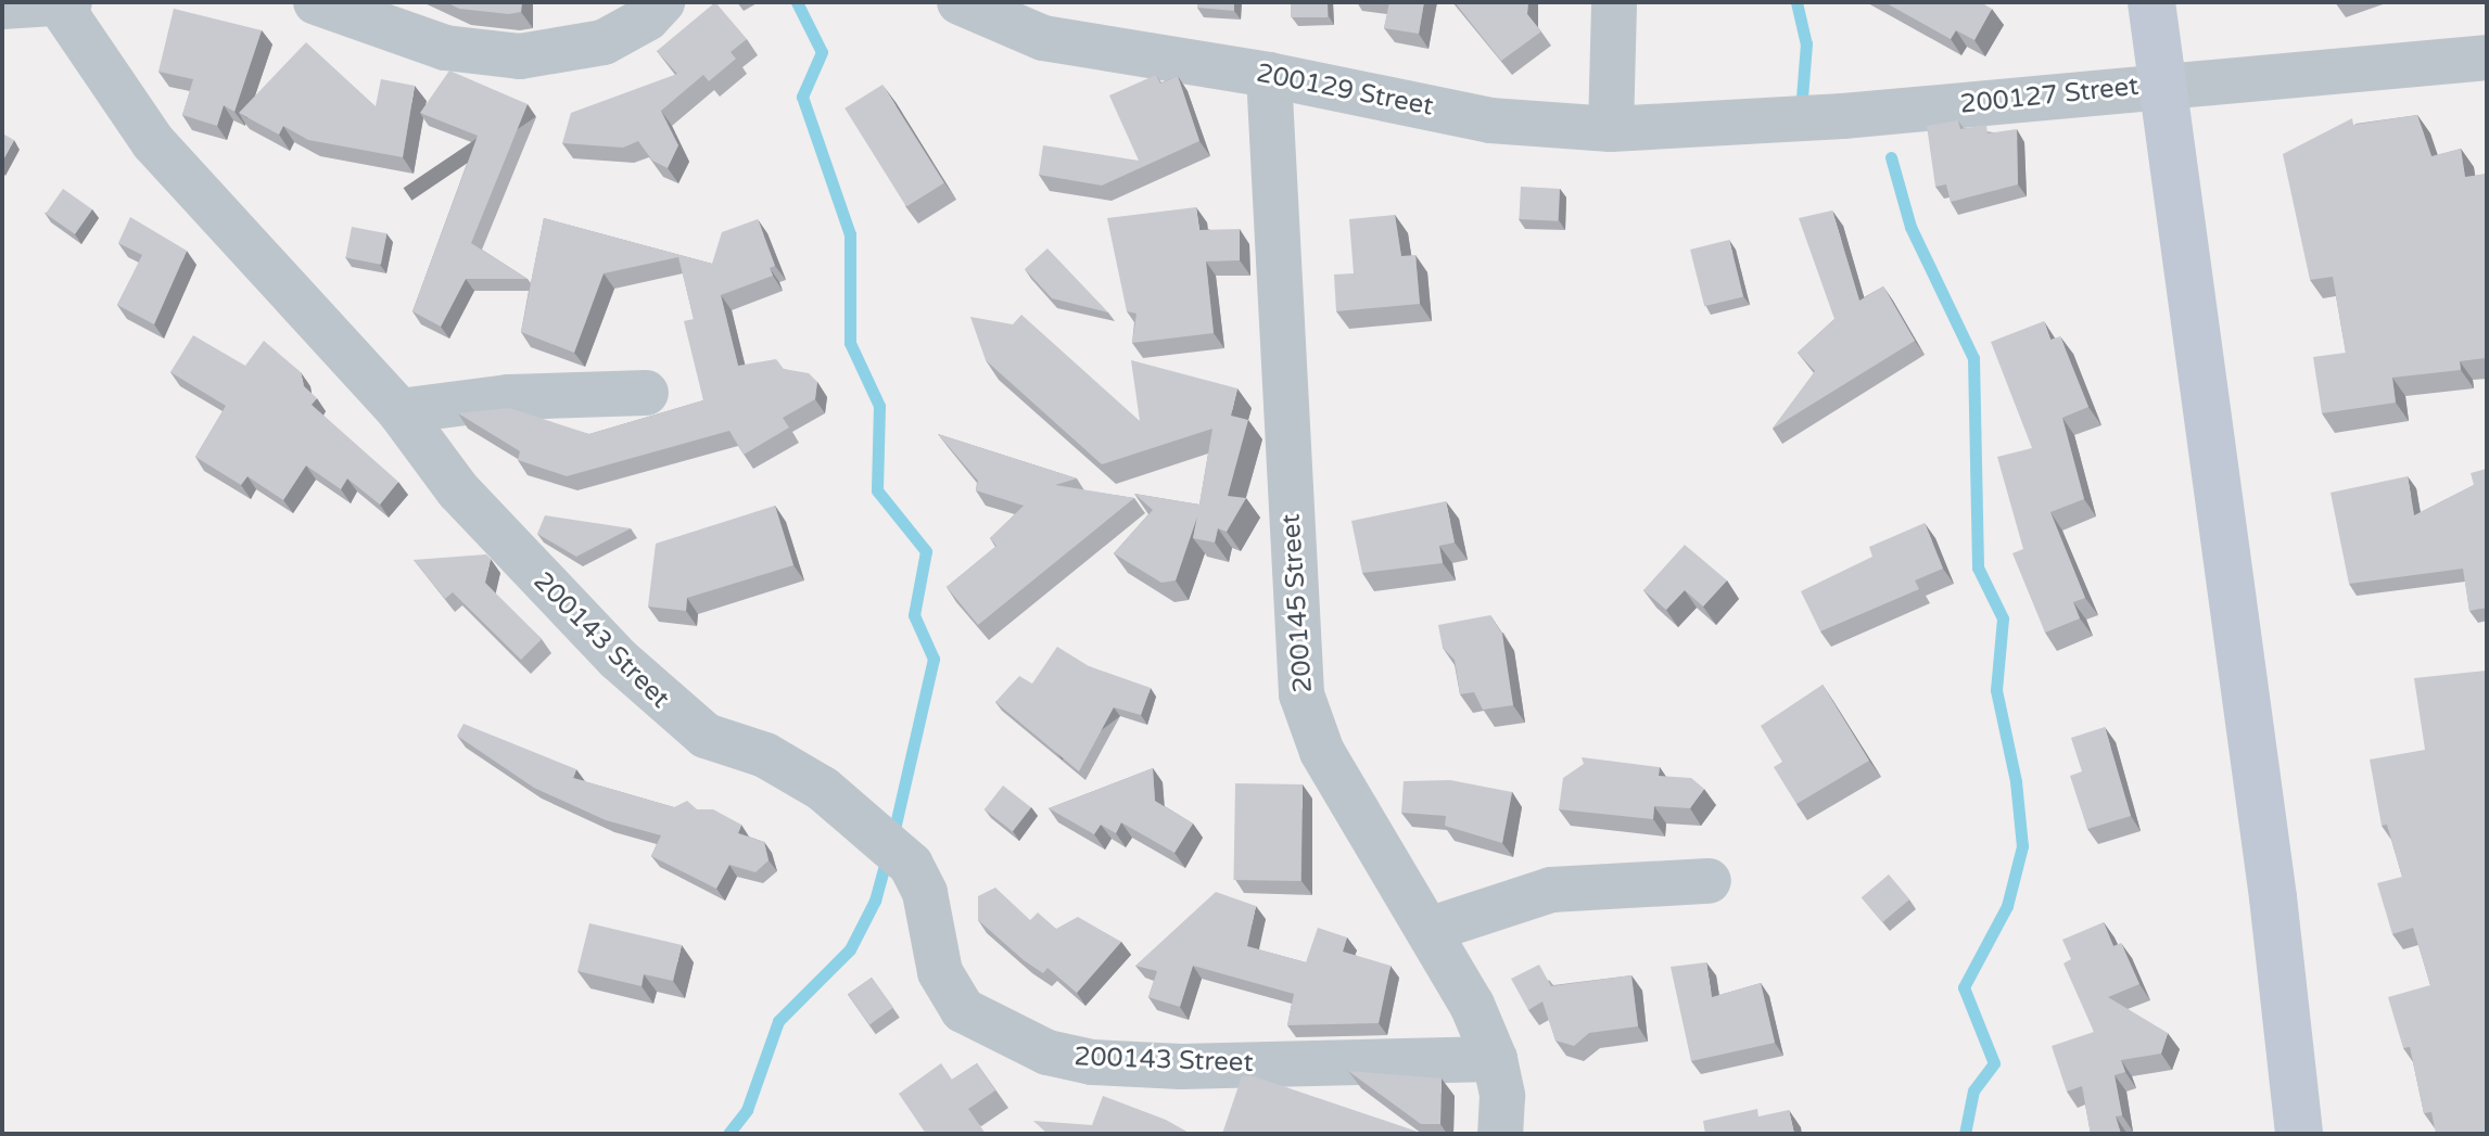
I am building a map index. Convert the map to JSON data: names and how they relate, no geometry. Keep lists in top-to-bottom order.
{
  "streets": {
    "street": [
      "200129 Street",
      "200127 Street",
      "200145 Street",
      "200143 Street"
    ]
  },
  "crossings": [
    ["200129 Street", "200127 Street"],
    ["200129 Street", "200145 Street"],
    ["200145 Street", "200143 Street"]
  ]
}
